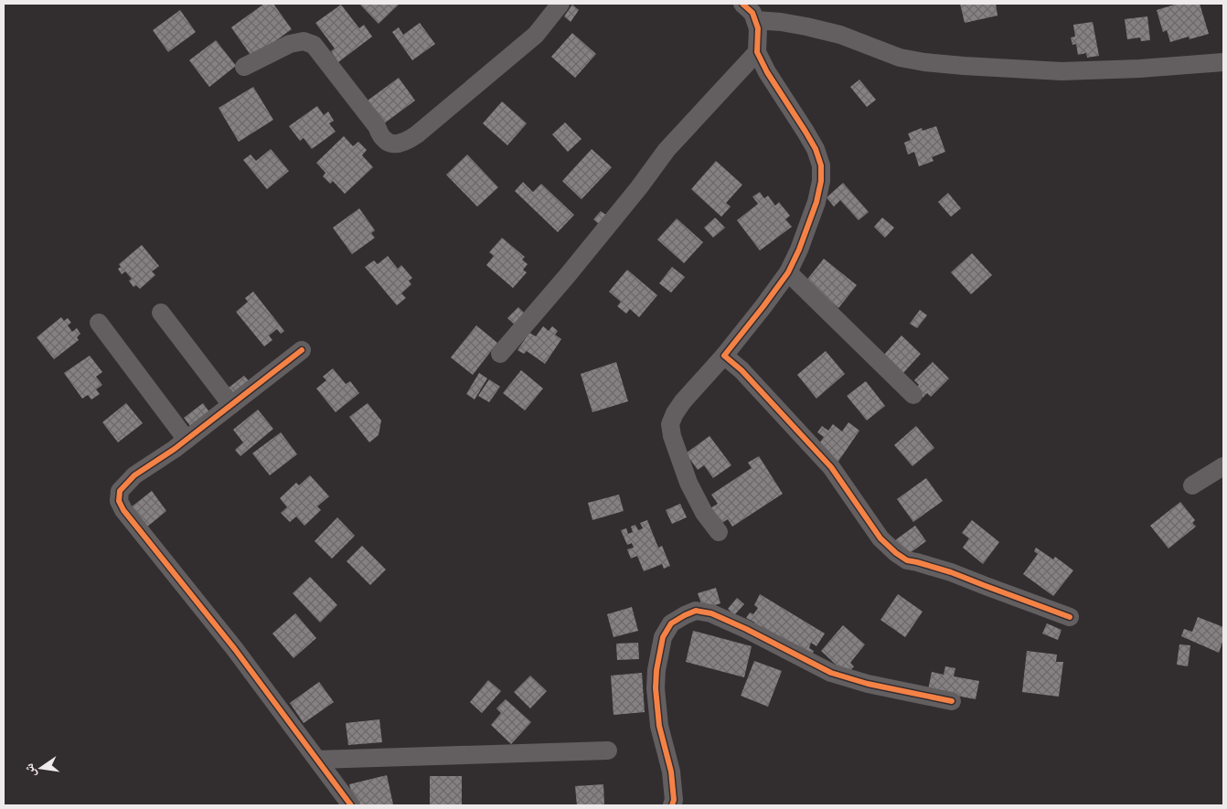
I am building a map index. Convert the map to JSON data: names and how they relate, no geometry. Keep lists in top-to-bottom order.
{
  "north": "left"
}
